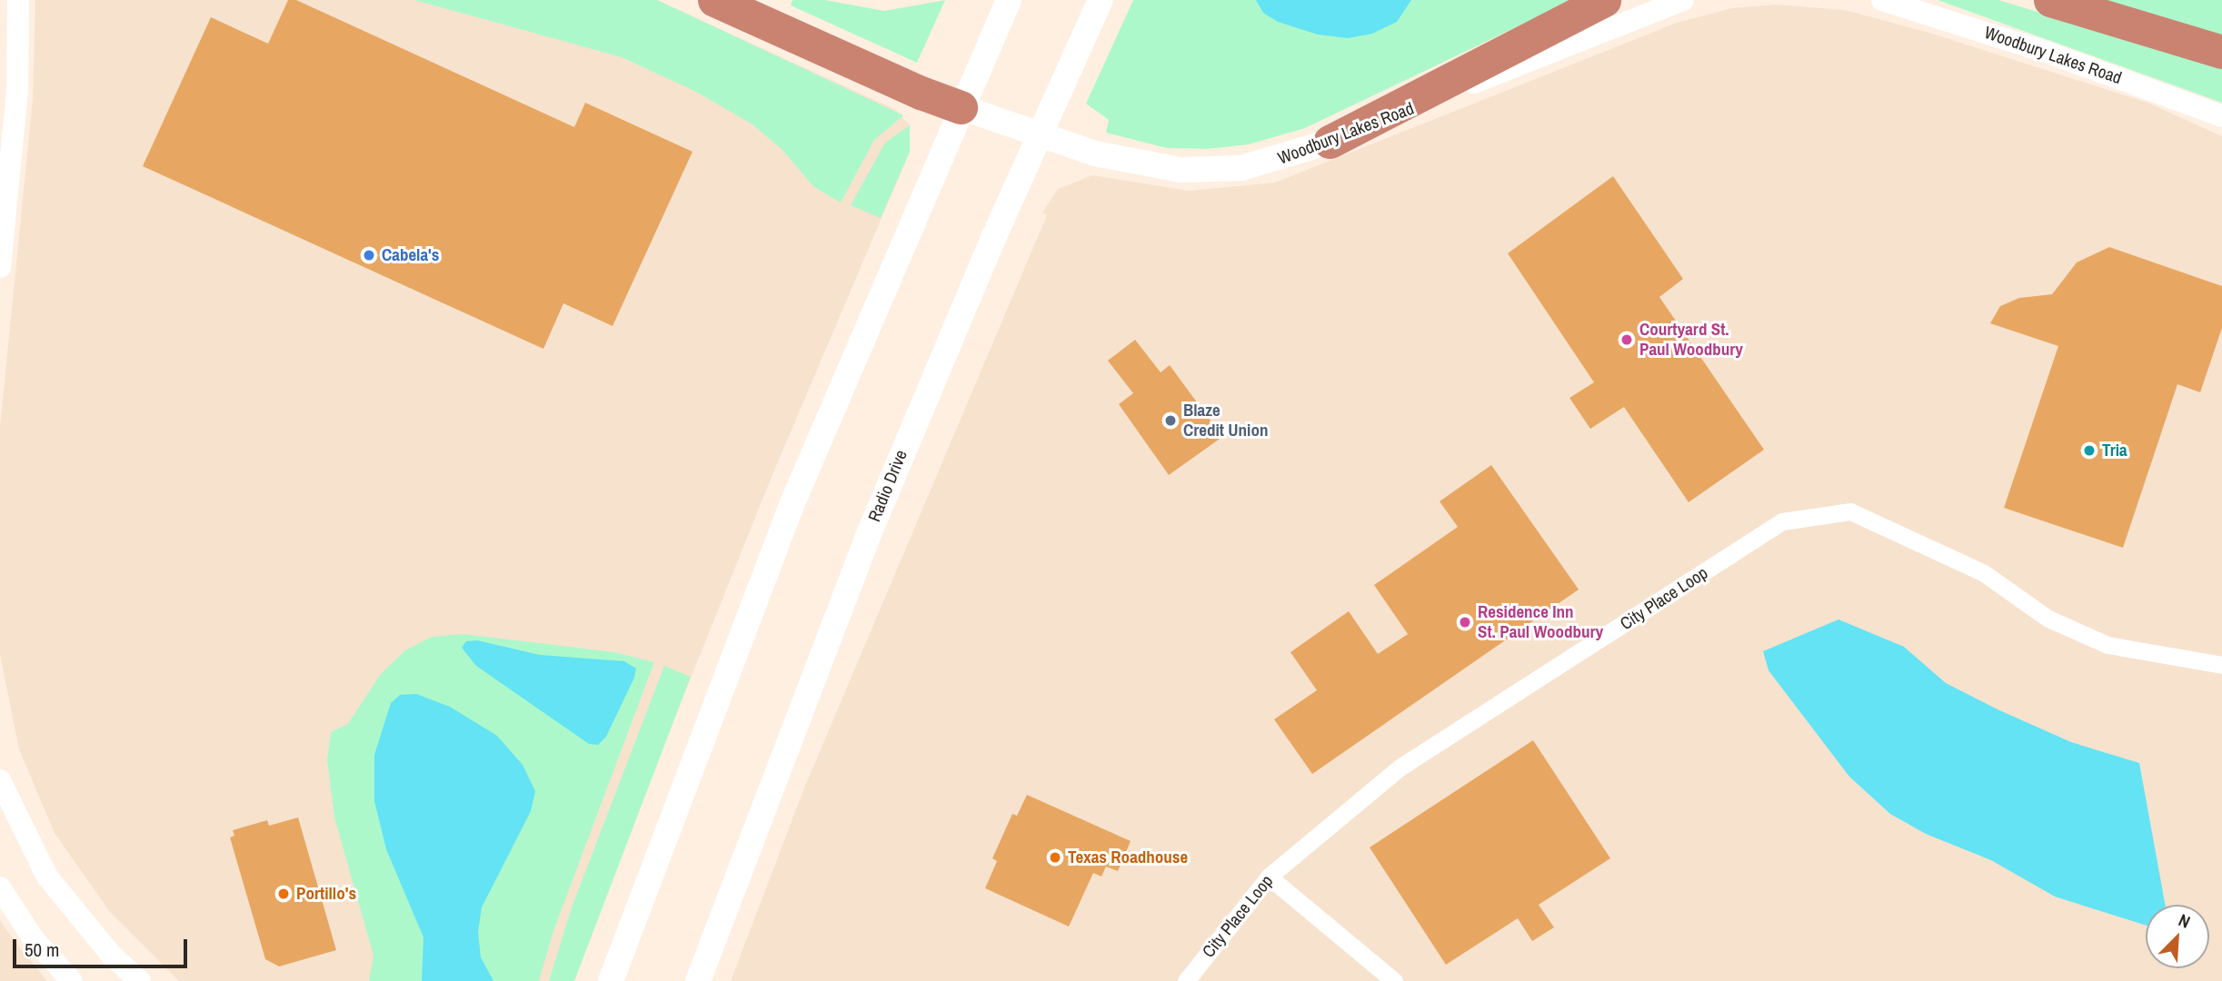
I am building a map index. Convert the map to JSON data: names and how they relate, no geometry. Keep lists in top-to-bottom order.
{
  "streets": {
    "main road": ["Woodbury Lakes Road", "Radio Drive"],
    "street": ["City Place Loop"]
  },
  "crossings": [
    ["Woodbury Lakes Road", "Radio Drive"]
  ],
  "places": [
    "Cabela's",
    "Courtyard St. Paul Woodbury",
    "Blaze Credit Union",
    "Tria",
    "Residence Inn St. Paul Woodbury",
    "Texas Roadhouse",
    "Portillo's"
  ],
  "scale_bar": "50 m",
  "north": "top right"
}
